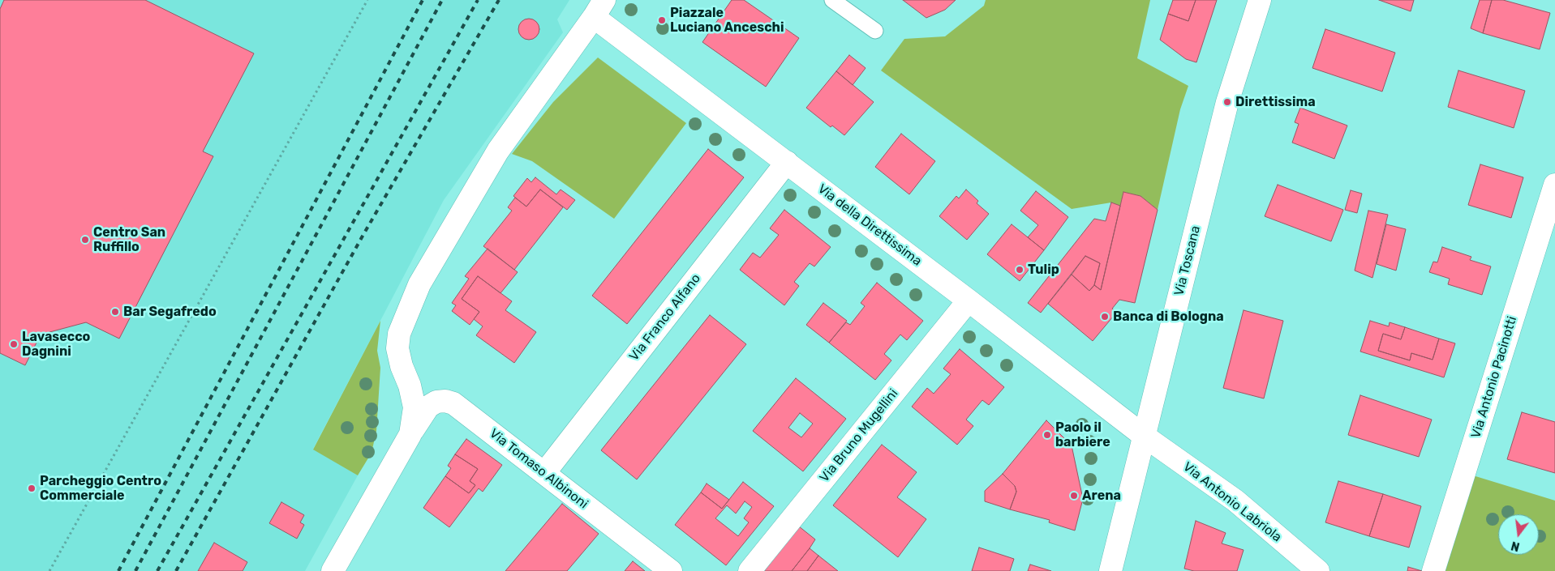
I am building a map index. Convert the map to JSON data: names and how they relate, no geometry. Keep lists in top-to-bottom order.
{
  "streets": {
    "street": [
      "Via della Direttissima",
      "Via Toscana",
      "Via Franco Alfano",
      "Via Antonio Pacinotti",
      "Via Bruno Mugellini",
      "Via Tomaso Albinoni",
      "Via Antonio Labriola"
    ]
  },
  "crossings": [
    ["Via della Direttissima", "Via Toscana"],
    ["Via della Direttissima", "Via Franco Alfano"],
    ["Via della Direttissima", "Via Bruno Mugellini"],
    ["Via della Direttissima", "Via Antonio Labriola"],
    ["Via Toscana", "Via Antonio Labriola"],
    ["Via Franco Alfano", "Via Tomaso Albinoni"]
  ],
  "places": [
    "Piazzale Luciano Anceschi",
    "Direttissima",
    "Centro San Ruffillo",
    "Tulip",
    "Bar Segafredo",
    "Banca di Bologna",
    "Lavasecco Dagnini",
    "Paolo il barbiere",
    "Parcheggio Centro Commerciale",
    "Arena"
  ],
  "north": "bottom"
}
